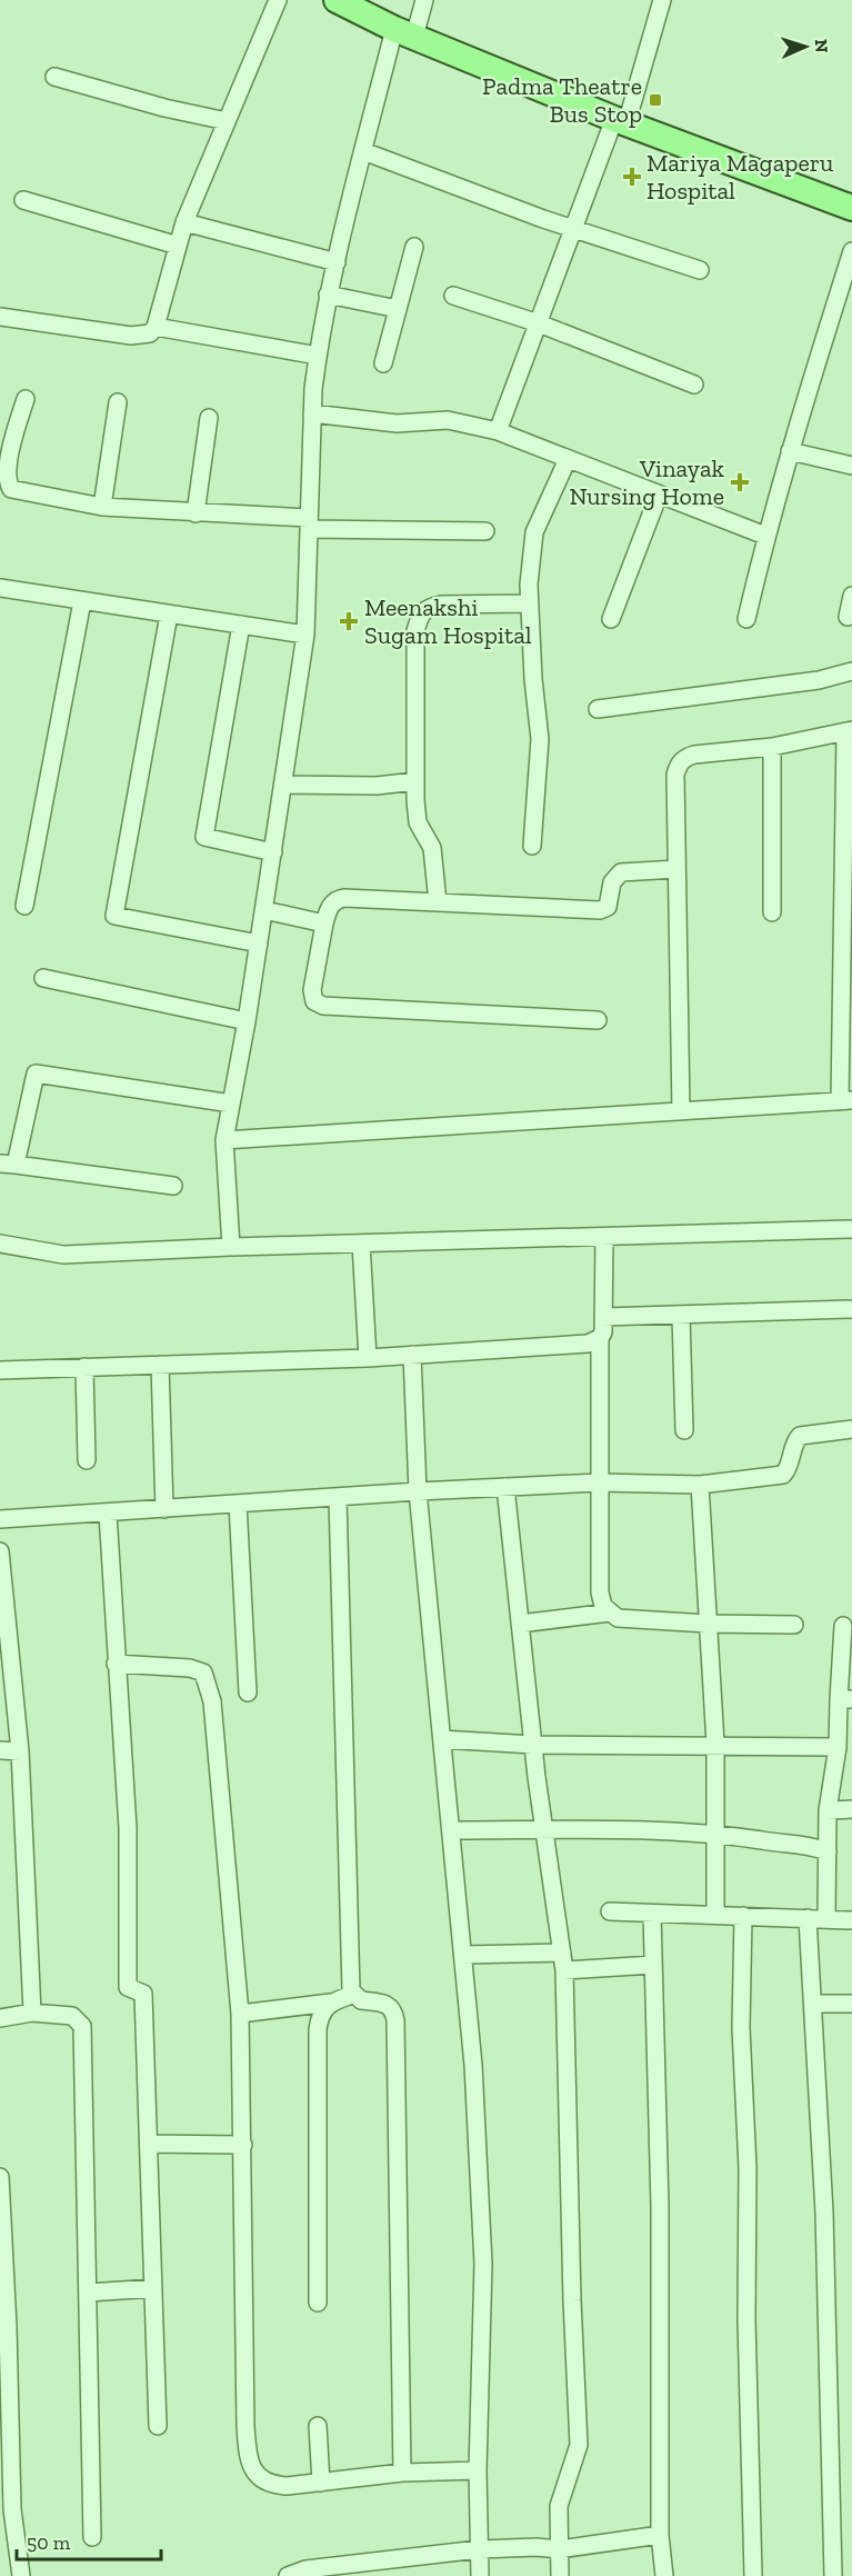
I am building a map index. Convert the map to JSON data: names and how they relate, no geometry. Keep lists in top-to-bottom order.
{
  "places": {
    "transit": ["Padma Theatre Bus Stop"],
    "health": ["Mariya Magaperu Hospital", "Vinayak Nursing Home", "Meenakshi Sugam Hospital"]
  },
  "scale_bar": "50 m",
  "north": "right"
}
